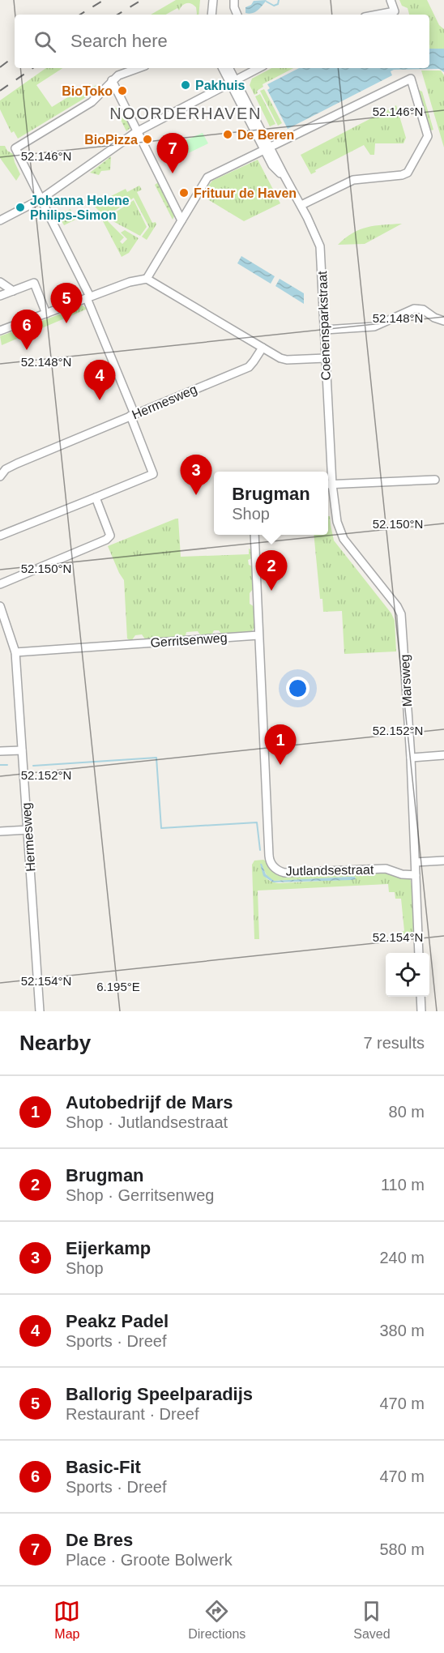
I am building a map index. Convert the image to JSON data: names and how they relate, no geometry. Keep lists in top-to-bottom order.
{
  "streets": {
    "street": [
      "Coenensparkstraat",
      "Hermesweg",
      "Gerritsenweg",
      "Marsweg",
      "Jutlandsestraat"
    ]
  },
  "crossings": [
    ["Hermesweg", "Gerritsenweg"],
    ["Gerritsenweg", "Jutlandsestraat"],
    ["Marsweg", "Jutlandsestraat"]
  ],
  "districts": ["NOORDERHAVEN"],
  "places": [
    "Pakhuis",
    "BioToko",
    "De Beren",
    "BioPizza",
    "Frituur de Haven",
    "Johanna Helene Philips-Simon"
  ],
  "page": {
    "search": "Search here",
    "pins": [
      "7",
      "5",
      "6",
      "4",
      "3",
      "2",
      "1"
    ],
    "popup": ["Brugman", "Shop"],
    "heading": ["Nearby", "7 results"],
    "list": [
      {
        "mark": "1",
        "name": "Autobedrijf de Mars",
        "note": "Shop · Jutlandsestraat",
        "value": "80 m"
      },
      {
        "mark": "2",
        "name": "Brugman",
        "note": "Shop · Gerritsenweg",
        "value": "110 m"
      },
      {
        "mark": "3",
        "name": "Eijerkamp",
        "note": "Shop",
        "value": "240 m"
      },
      {
        "mark": "4",
        "name": "Peakz Padel",
        "note": "Sports · Dreef",
        "value": "380 m"
      },
      {
        "mark": "5",
        "name": "Ballorig Speelparadijs",
        "note": "Restaurant · Dreef",
        "value": "470 m"
      },
      {
        "mark": "6",
        "name": "Basic-Fit",
        "note": "Sports · Dreef",
        "value": "470 m"
      },
      {
        "mark": "7",
        "name": "De Bres",
        "note": "Place · Groote Bolwerk",
        "value": "580 m"
      }
    ],
    "nav": ["Map", "Directions", "Saved"]
  },
  "coordinates": [
    "52.146°N",
    "52.148°N",
    "52.150°N",
    "52.152°N",
    "52.154°N",
    "6.195°E"
  ]
}
